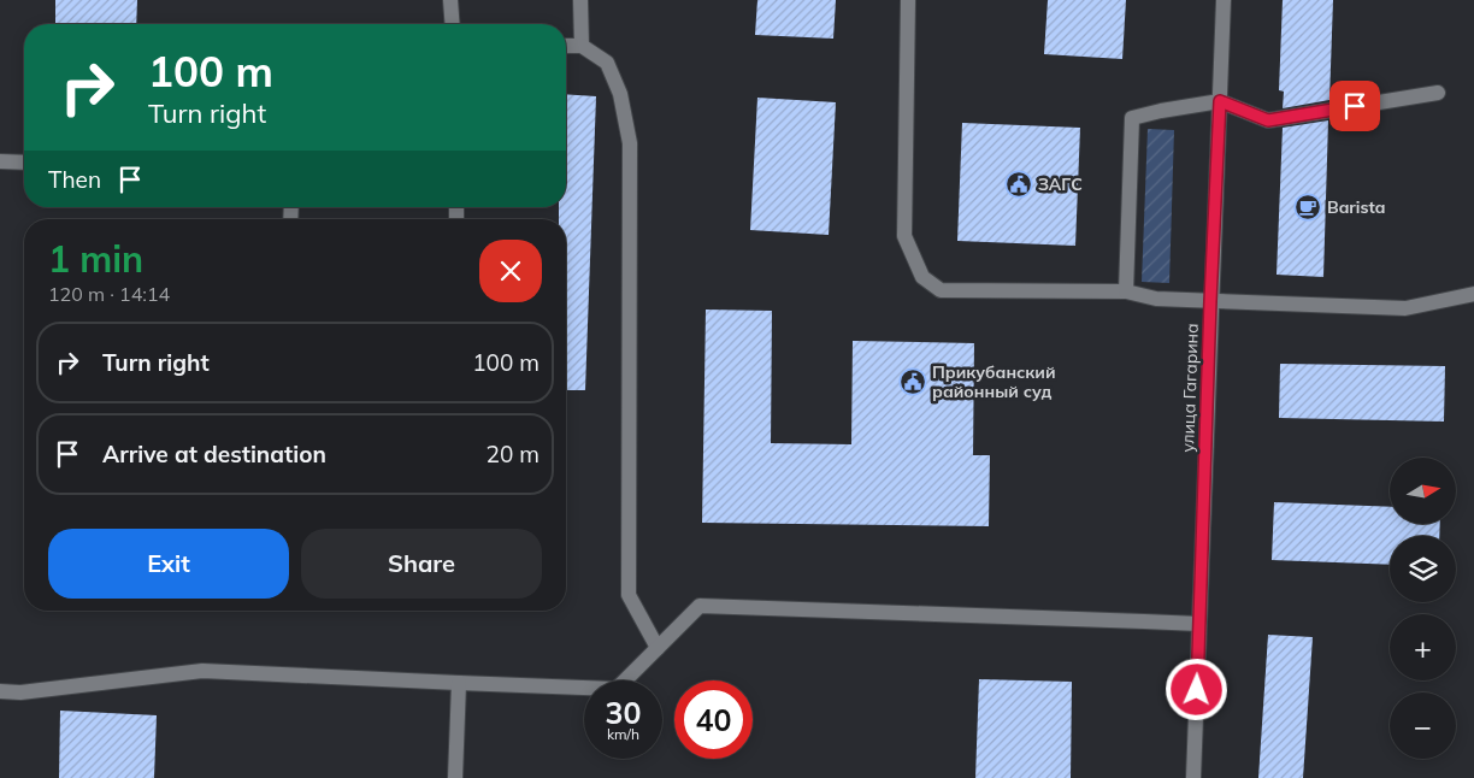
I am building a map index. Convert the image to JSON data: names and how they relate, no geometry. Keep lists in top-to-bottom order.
{
  "streets": {
    "street": ["улица Гагарина"]
  },
  "places": {
    "public building": ["ЗАГС", "Прикубанский районный суд"],
    "cafe": ["Barista"]
  },
  "north": "right",
  "page": {
    "turn": ["100 m", "Turn right"],
    "then": "Then",
    "heading": ["1 min", "120 m · 14:14"],
    "list": [
      {
        "name": "Turn right",
        "value": "100 m"
      },
      {
        "name": "Arrive at destination",
        "value": "20 m"
      }
    ],
    "map_buttons": ["+", "−"],
    "buttons": ["Exit", "Share"],
    "speed": "30 km/h",
    "limit": "40"
  }
}
